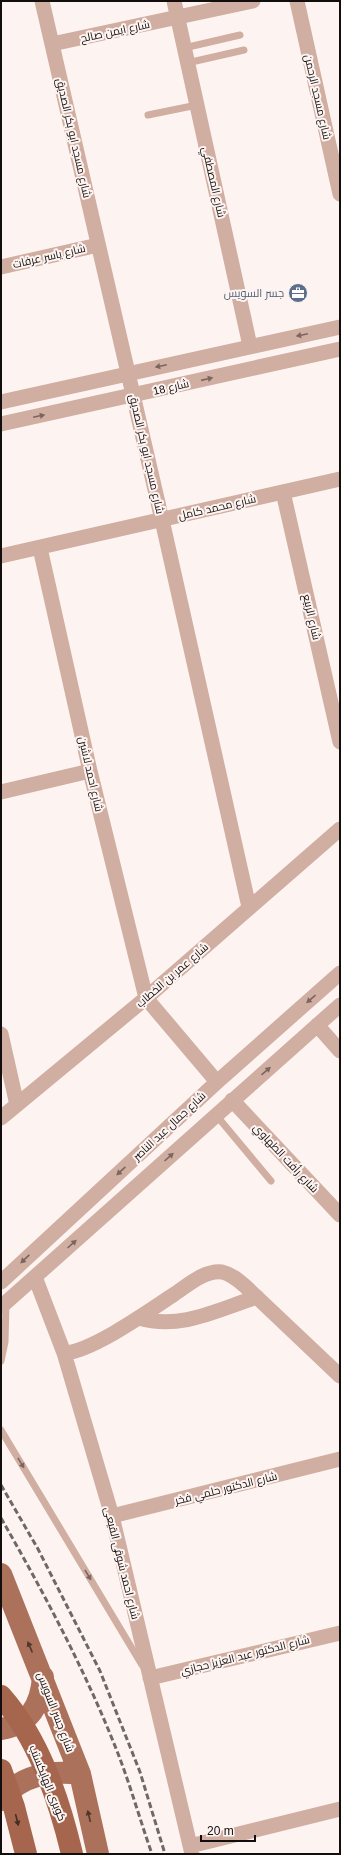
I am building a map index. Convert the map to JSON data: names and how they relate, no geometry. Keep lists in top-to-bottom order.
{
  "streets": {
    "highway": ["كوبرى الهايكستب"],
    "main road": ["شارع جسر السويس"],
    "street": [
      "شارع ايمن صالح",
      "شارع مسجد الرحمن",
      "شارع مسجد ابو بكر الصديق",
      "شارع المصطفي",
      "شارع ياسر عرفات",
      "شارع 18",
      "شارع محمد كامل",
      "شارع الربيع",
      "شارع احمد لاشين",
      "شارع عمر بن الخطاب",
      "شارع جمال عبد الناصر",
      "شارع رأفت الطهاوي",
      "شارع الدكتور حلمي فخر",
      "شارع احمد شوقى القيعى",
      "شارع الدكتور عبد العزيز حجازي"
    ]
  },
  "crossings": [
    ["شارع ايمن صالح", "شارع مسجد ابو بكر الصديق"],
    ["شارع ايمن صالح", "شارع المصطفي"],
    ["شارع مسجد ابو بكر الصديق", "شارع ياسر عرفات"],
    ["شارع مسجد ابو بكر الصديق", "شارع 18"],
    ["شارع مسجد ابو بكر الصديق", "شارع محمد كامل"],
    ["شارع مسجد ابو بكر الصديق", "شارع عمر بن الخطاب"],
    ["شارع المصطفي", "شارع 18"],
    ["شارع محمد كامل", "شارع الربيع"],
    ["شارع محمد كامل", "شارع احمد لاشين"],
    ["شارع احمد لاشين", "شارع عمر بن الخطاب"],
    ["شارع جمال عبد الناصر", "شارع رأفت الطهاوي"],
    ["شارع جمال عبد الناصر", "شارع احمد شوقى القيعى"],
    ["شارع الدكتور حلمي فخر", "شارع احمد شوقى القيعى"],
    ["شارع احمد شوقى القيعى", "شارع الدكتور عبد العزيز حجازي"]
  ],
  "one_way": ["شارع جسر السويس"],
  "places": {
    "office": ["جسر السويس"]
  },
  "scale_bar": "20 m"
}
